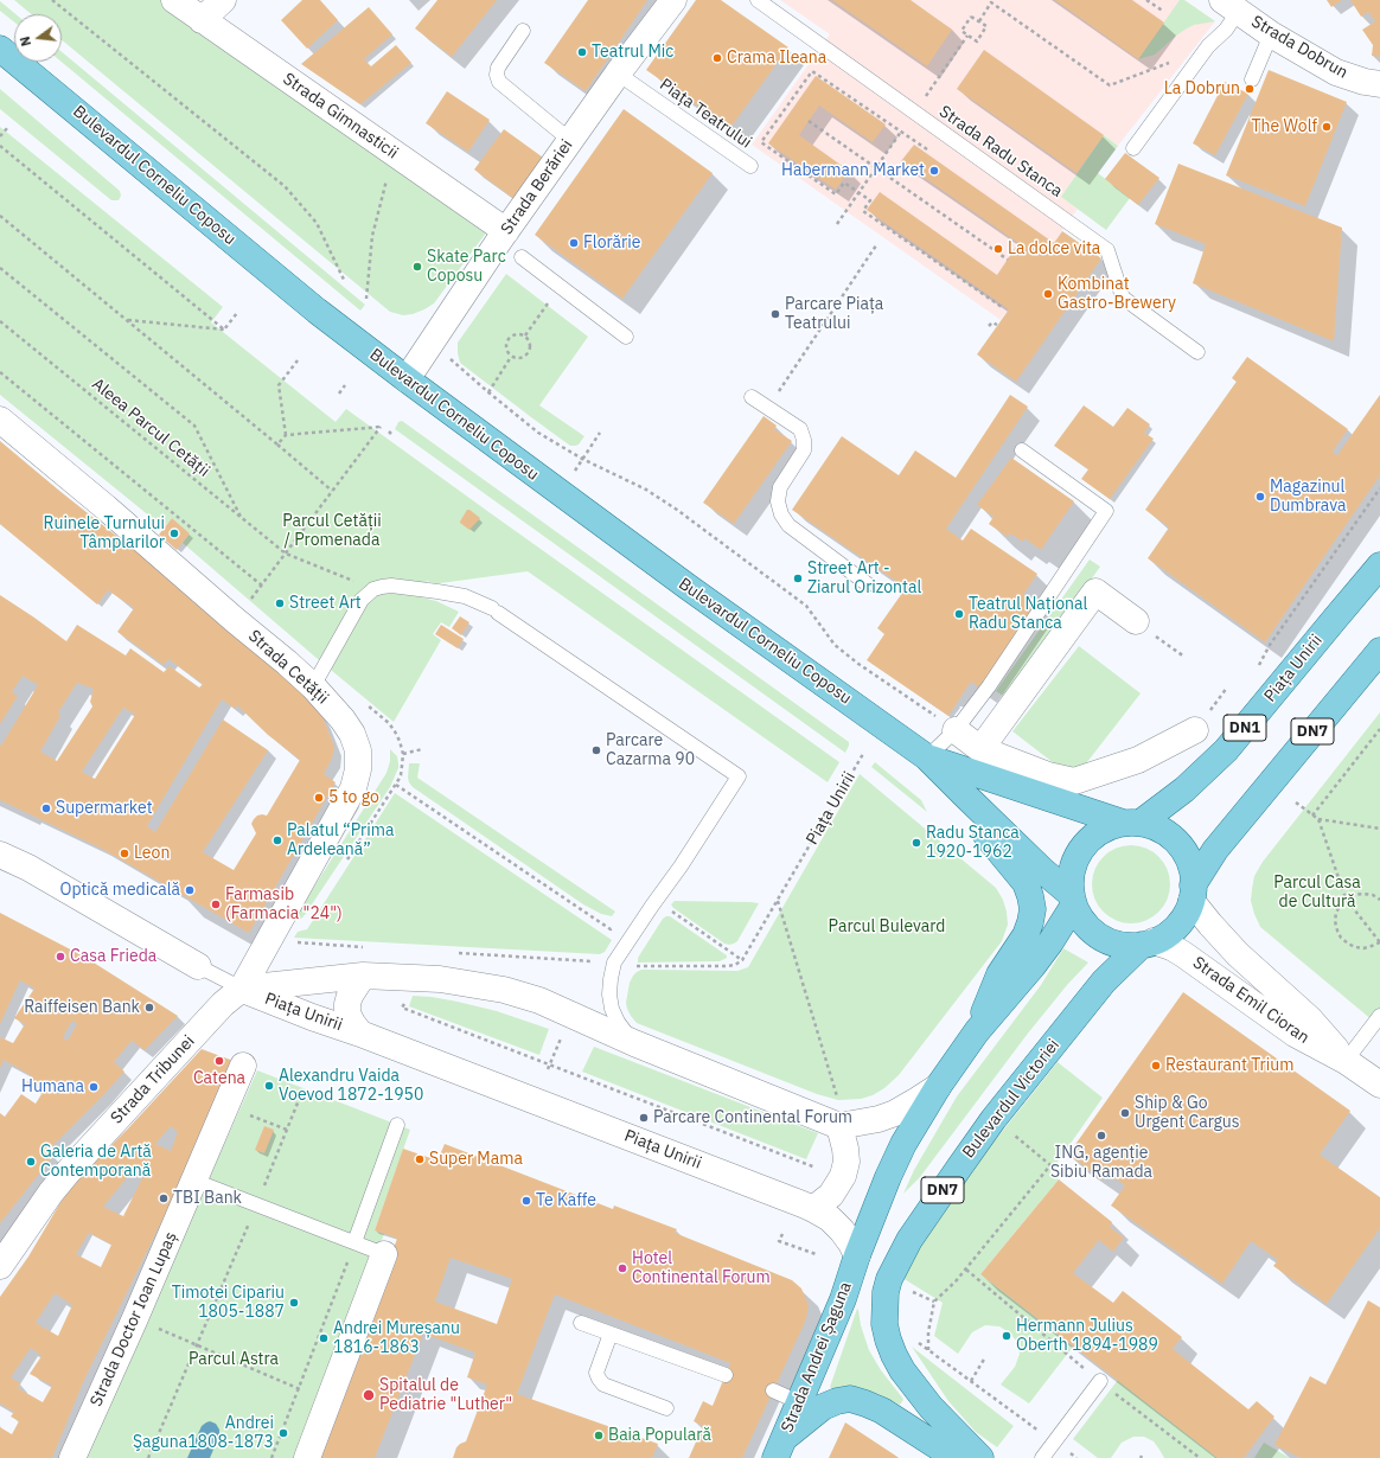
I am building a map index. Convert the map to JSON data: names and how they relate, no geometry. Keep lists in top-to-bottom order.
{
  "streets": {
    "main road": [
      "Bulevardul Corneliu Coposu",
      "Piața Unirii",
      "DN1",
      "DN7",
      "Bulevardul Victoriei",
      "Strada Andrei Șaguna"
    ],
    "street": [
      "Strada Dobrun",
      "Strada Gimnasticii",
      "Strada Berăriei",
      "Strada Cetății",
      "Strada Emil Cioran",
      "Strada Tribunei",
      "Strada Doctor Ioan Lupaș"
    ],
    "lane": ["Piața Teatrului", "Strada Radu Stanca"],
    "path": ["Aleea Parcul Cetății"]
  },
  "crossings": [
    ["Piața Teatrului", "Strada Berăriei"],
    ["Strada Gimnasticii", "Strada Berăriei"],
    ["Bulevardul Corneliu Coposu", "Strada Berăriei"],
    ["Bulevardul Corneliu Coposu", "Piața Unirii"],
    ["Bulevardul Corneliu Coposu", "DN7"],
    ["Bulevardul Corneliu Coposu", "Strada Emil Cioran"],
    ["Bulevardul Corneliu Coposu", "Bulevardul Victoriei"],
    ["Strada Cetății", "Piața Unirii"],
    ["Strada Cetății", "Strada Tribunei"],
    ["Piața Unirii", "DN7"],
    ["Piața Unirii", "Strada Emil Cioran"],
    ["Piața Unirii", "Strada Tribunei"],
    ["Piața Unirii", "Bulevardul Victoriei"],
    ["Piața Unirii", "Strada Andrei Șaguna"],
    ["DN7", "Strada Emil Cioran"],
    ["DN7", "Bulevardul Victoriei"],
    ["Strada Emil Cioran", "Bulevardul Victoriei"]
  ],
  "parks": [
    "Parcul Cetății / Promenada",
    "Parcul Casa de Cultură",
    "Parcul Bulevard",
    "Parcul Astra"
  ],
  "places": [
    "Teatrul Mic",
    "Crama Ileana",
    "La Dobrun",
    "The Wolf",
    "Habermann Market",
    "Florărie",
    "La dolce vita",
    "Skate Parc Coposu",
    "Kombinat Gastro-Brewery",
    "Parcare Piața Teatrului",
    "Magazinul Dumbrava",
    "Ruinele Turnului Tâmplarilor",
    "Street Art - Ziarul Orizontal",
    "Street Art",
    "Teatrul Național Radu Stanca",
    "Parcare Cazarma 90",
    "5 to go",
    "Supermarket",
    "Palatul “Prima Ardeleană”",
    "Radu Stanca 1920-1962",
    "Leon",
    "Optică medicală",
    "Farmasib (Farmacia \"24\")",
    "Casa Frieda",
    "Raiffeisen Bank",
    "Catena",
    "Restaurant Trium",
    "Alexandru Vaida Voevod 1872-1950",
    "Humana",
    "Ship & Go Urgent Cargus",
    "Parcare Continental Forum",
    "ING, agenție Sibiu Ramada",
    "Super Mama",
    "Galeria de Artă Contemporană",
    "TBI Bank",
    "Te Kaffe",
    "Hotel Continental Forum",
    "Timotei Cipariu 1805-1887",
    "Hermann Julius Oberth 1894-1989",
    "Andrei Mureșanu 1816-1863",
    "Spitalul de Pediatrie \"Luther\"",
    "Andrei Şaguna1808-1873",
    "Baia Populară"
  ],
  "north": "left"
}
